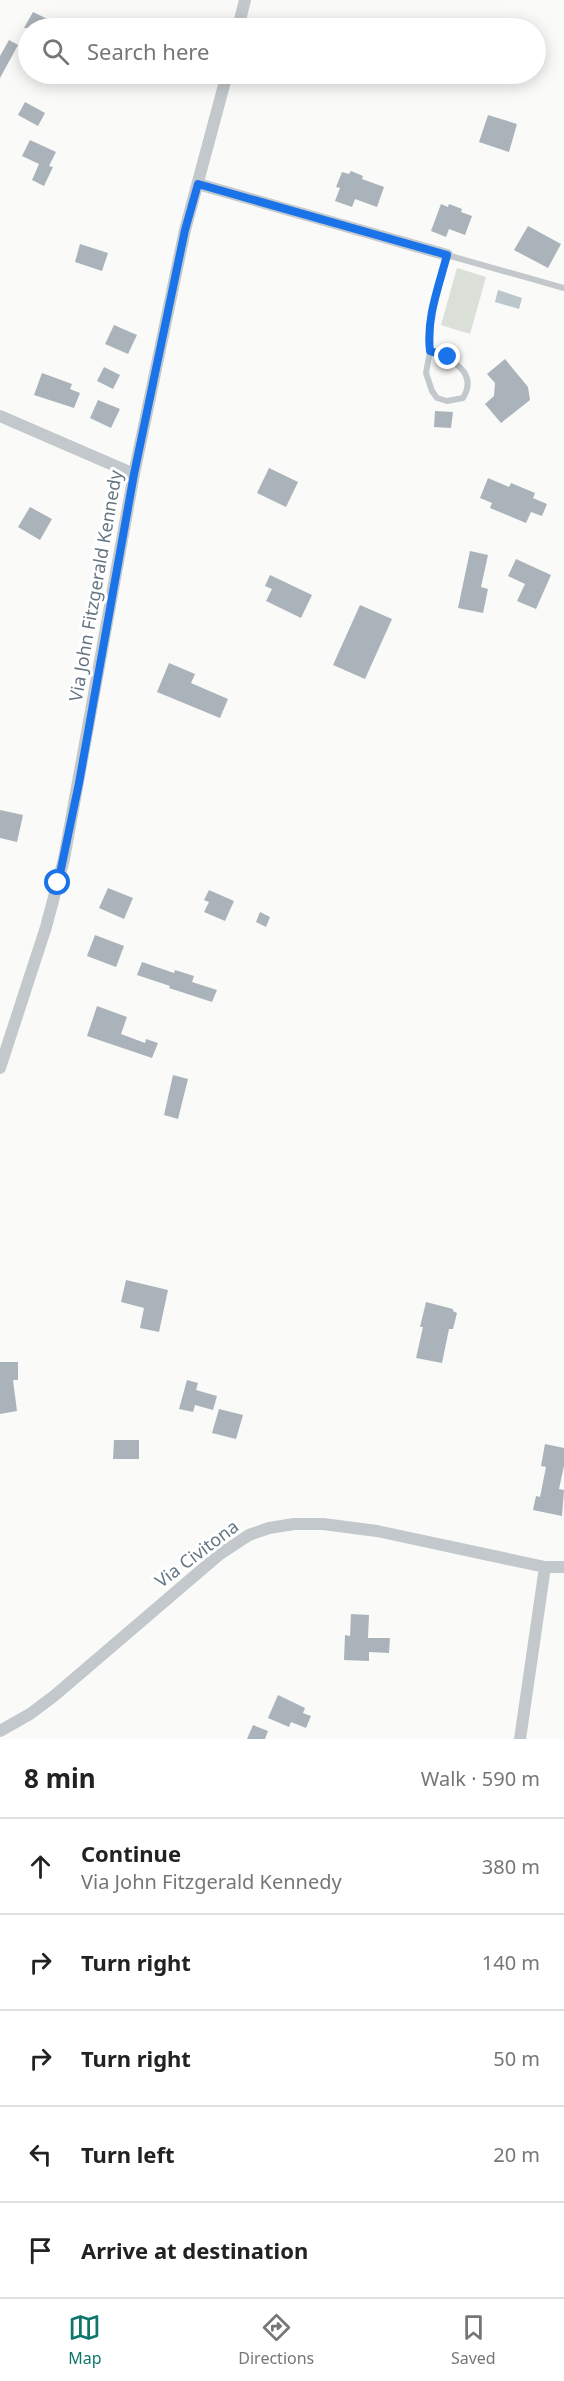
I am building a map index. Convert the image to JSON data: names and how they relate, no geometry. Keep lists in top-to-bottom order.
{
  "streets": {
    "street": ["Via John Fitzgerald Kennedy", "Via Civitona"]
  },
  "page": {
    "search": "Search here",
    "heading": ["8 min", "Walk · 590 m"],
    "list": [
      ["Continue", "Via John Fitzgerald Kennedy", "380 m"],
      ["Turn right", "140 m"],
      ["Turn right", "50 m"],
      ["Turn left", "20 m"],
      "Arrive at destination"
    ],
    "nav": ["Map", "Directions", "Saved"]
  }
}
